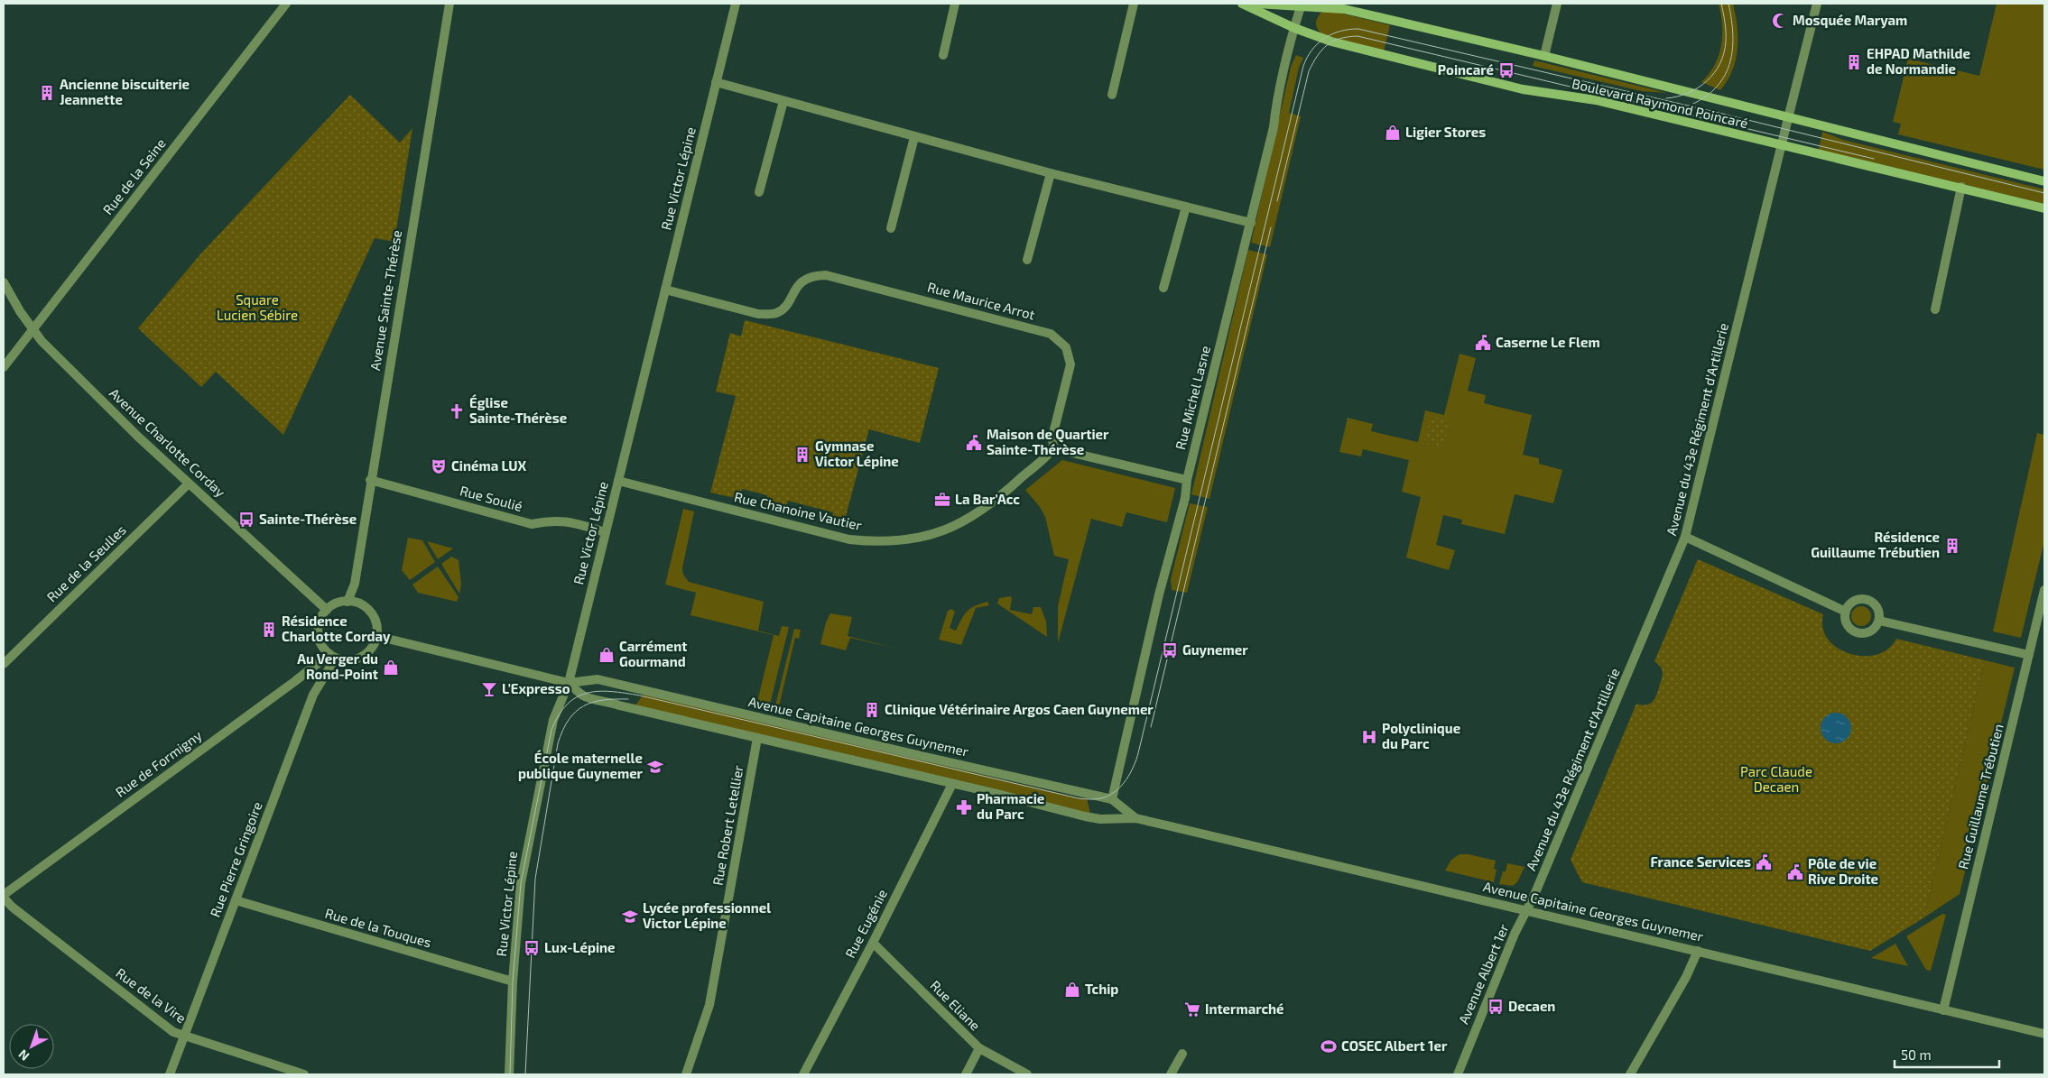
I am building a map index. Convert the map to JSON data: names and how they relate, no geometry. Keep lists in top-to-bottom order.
{
  "streets": {
    "main road": ["Boulevard Raymond Poincaré"],
    "street": [
      "Rue de la Seine",
      "Rue Victor Lépine",
      "Avenue Sainte-Thérèse",
      "Rue Maurice Arrot",
      "Rue Michel Lasne",
      "Avenue du 43e Régiment d'Artillerie",
      "Avenue Charlotte Corday",
      "Rue Soulié",
      "Rue Chanoine Vautier",
      "Rue de la Seulles",
      "Avenue Capitaine Georges Guynemer",
      "Rue de Formigny",
      "Rue Guillaume Trébutien",
      "Rue Robert Letellier",
      "Rue Pierre Gringoire",
      "Rue Eugénie",
      "Rue de la Touques",
      "Avenue Albert 1er",
      "Rue de la Vire",
      "Rue Eliane"
    ]
  },
  "crossings": [
    ["Boulevard Raymond Poincaré", "Rue Michel Lasne"],
    ["Boulevard Raymond Poincaré", "Avenue du 43e Régiment d'Artillerie"],
    ["Rue de la Seine", "Avenue Charlotte Corday"],
    ["Rue Victor Lépine", "Rue Maurice Arrot"],
    ["Rue Victor Lépine", "Rue Soulié"],
    ["Rue Victor Lépine", "Rue Chanoine Vautier"],
    ["Rue Victor Lépine", "Avenue Capitaine Georges Guynemer"],
    ["Rue Victor Lépine", "Rue de la Touques"],
    ["Avenue Sainte-Thérèse", "Avenue Charlotte Corday"],
    ["Avenue Sainte-Thérèse", "Rue Soulié"],
    ["Avenue Sainte-Thérèse", "Avenue Capitaine Georges Guynemer"],
    ["Avenue Sainte-Thérèse", "Rue de Formigny"],
    ["Avenue Sainte-Thérèse", "Rue Pierre Gringoire"],
    ["Rue Maurice Arrot", "Rue Chanoine Vautier"],
    ["Rue Michel Lasne", "Avenue Capitaine Georges Guynemer"],
    ["Avenue du 43e Régiment d'Artillerie", "Avenue Capitaine Georges Guynemer"],
    ["Avenue du 43e Régiment d'Artillerie", "Avenue Albert 1er"],
    ["Avenue Charlotte Corday", "Rue de la Seulles"],
    ["Avenue Charlotte Corday", "Avenue Capitaine Georges Guynemer"],
    ["Avenue Charlotte Corday", "Rue de Formigny"],
    ["Avenue Charlotte Corday", "Rue Pierre Gringoire"],
    ["Avenue Capitaine Georges Guynemer", "Rue de Formigny"],
    ["Avenue Capitaine Georges Guynemer", "Rue Guillaume Trébutien"],
    ["Avenue Capitaine Georges Guynemer", "Rue Robert Letellier"],
    ["Avenue Capitaine Georges Guynemer", "Rue Pierre Gringoire"],
    ["Avenue Capitaine Georges Guynemer", "Rue Eugénie"],
    ["Avenue Capitaine Georges Guynemer", "Avenue Albert 1er"],
    ["Rue de Formigny", "Rue Pierre Gringoire"],
    ["Rue de Formigny", "Rue de la Vire"],
    ["Rue Pierre Gringoire", "Rue de la Touques"],
    ["Rue Pierre Gringoire", "Rue de la Vire"],
    ["Rue Eugénie", "Rue Eliane"]
  ],
  "parks": ["Square Lucien Sébire", "Parc Claude Decaen"],
  "places": {
    "mosque": ["Mosquée Maryam"],
    "building": [
      "EHPAD Mathilde de Normandie",
      "Ancienne biscuiterie Jeannette",
      "Gymnase Victor Lépine",
      "Résidence Guillaume Trébutien",
      "Résidence Charlotte Corday",
      "Clinique Vétérinaire Argos Caen Guynemer"
    ],
    "bus stop": [
      "Poincaré",
      "Sainte-Thérèse",
      "Guynemer",
      "Lux-Lépine",
      "Decaen"
    ],
    "shop": [
      "Ligier Stores",
      "Carrément Gourmand",
      "Au Verger du Rond-Point",
      "Tchip"
    ],
    "public building": [
      "Caserne Le Flem",
      "Maison de Quartier Sainte-Thérèse",
      "France Services",
      "Pôle de vie Rive Droite"
    ],
    "church": ["Église Sainte-Thérèse"],
    "theatre": ["Cinéma LUX"],
    "office": ["La Bar'Acc"],
    "bar": ["L'Expresso"],
    "hospital": ["Polyclinique du Parc"],
    "school or university": ["École maternelle publique Guynemer", "Lycée professionnel Victor Lépine"],
    "pharmacy": ["Pharmacie du Parc"],
    "supermarket": ["Intermarché"],
    "sports": ["COSEC Albert 1er"]
  },
  "scale_bar": "50 m",
  "north": "bottom left"
}
